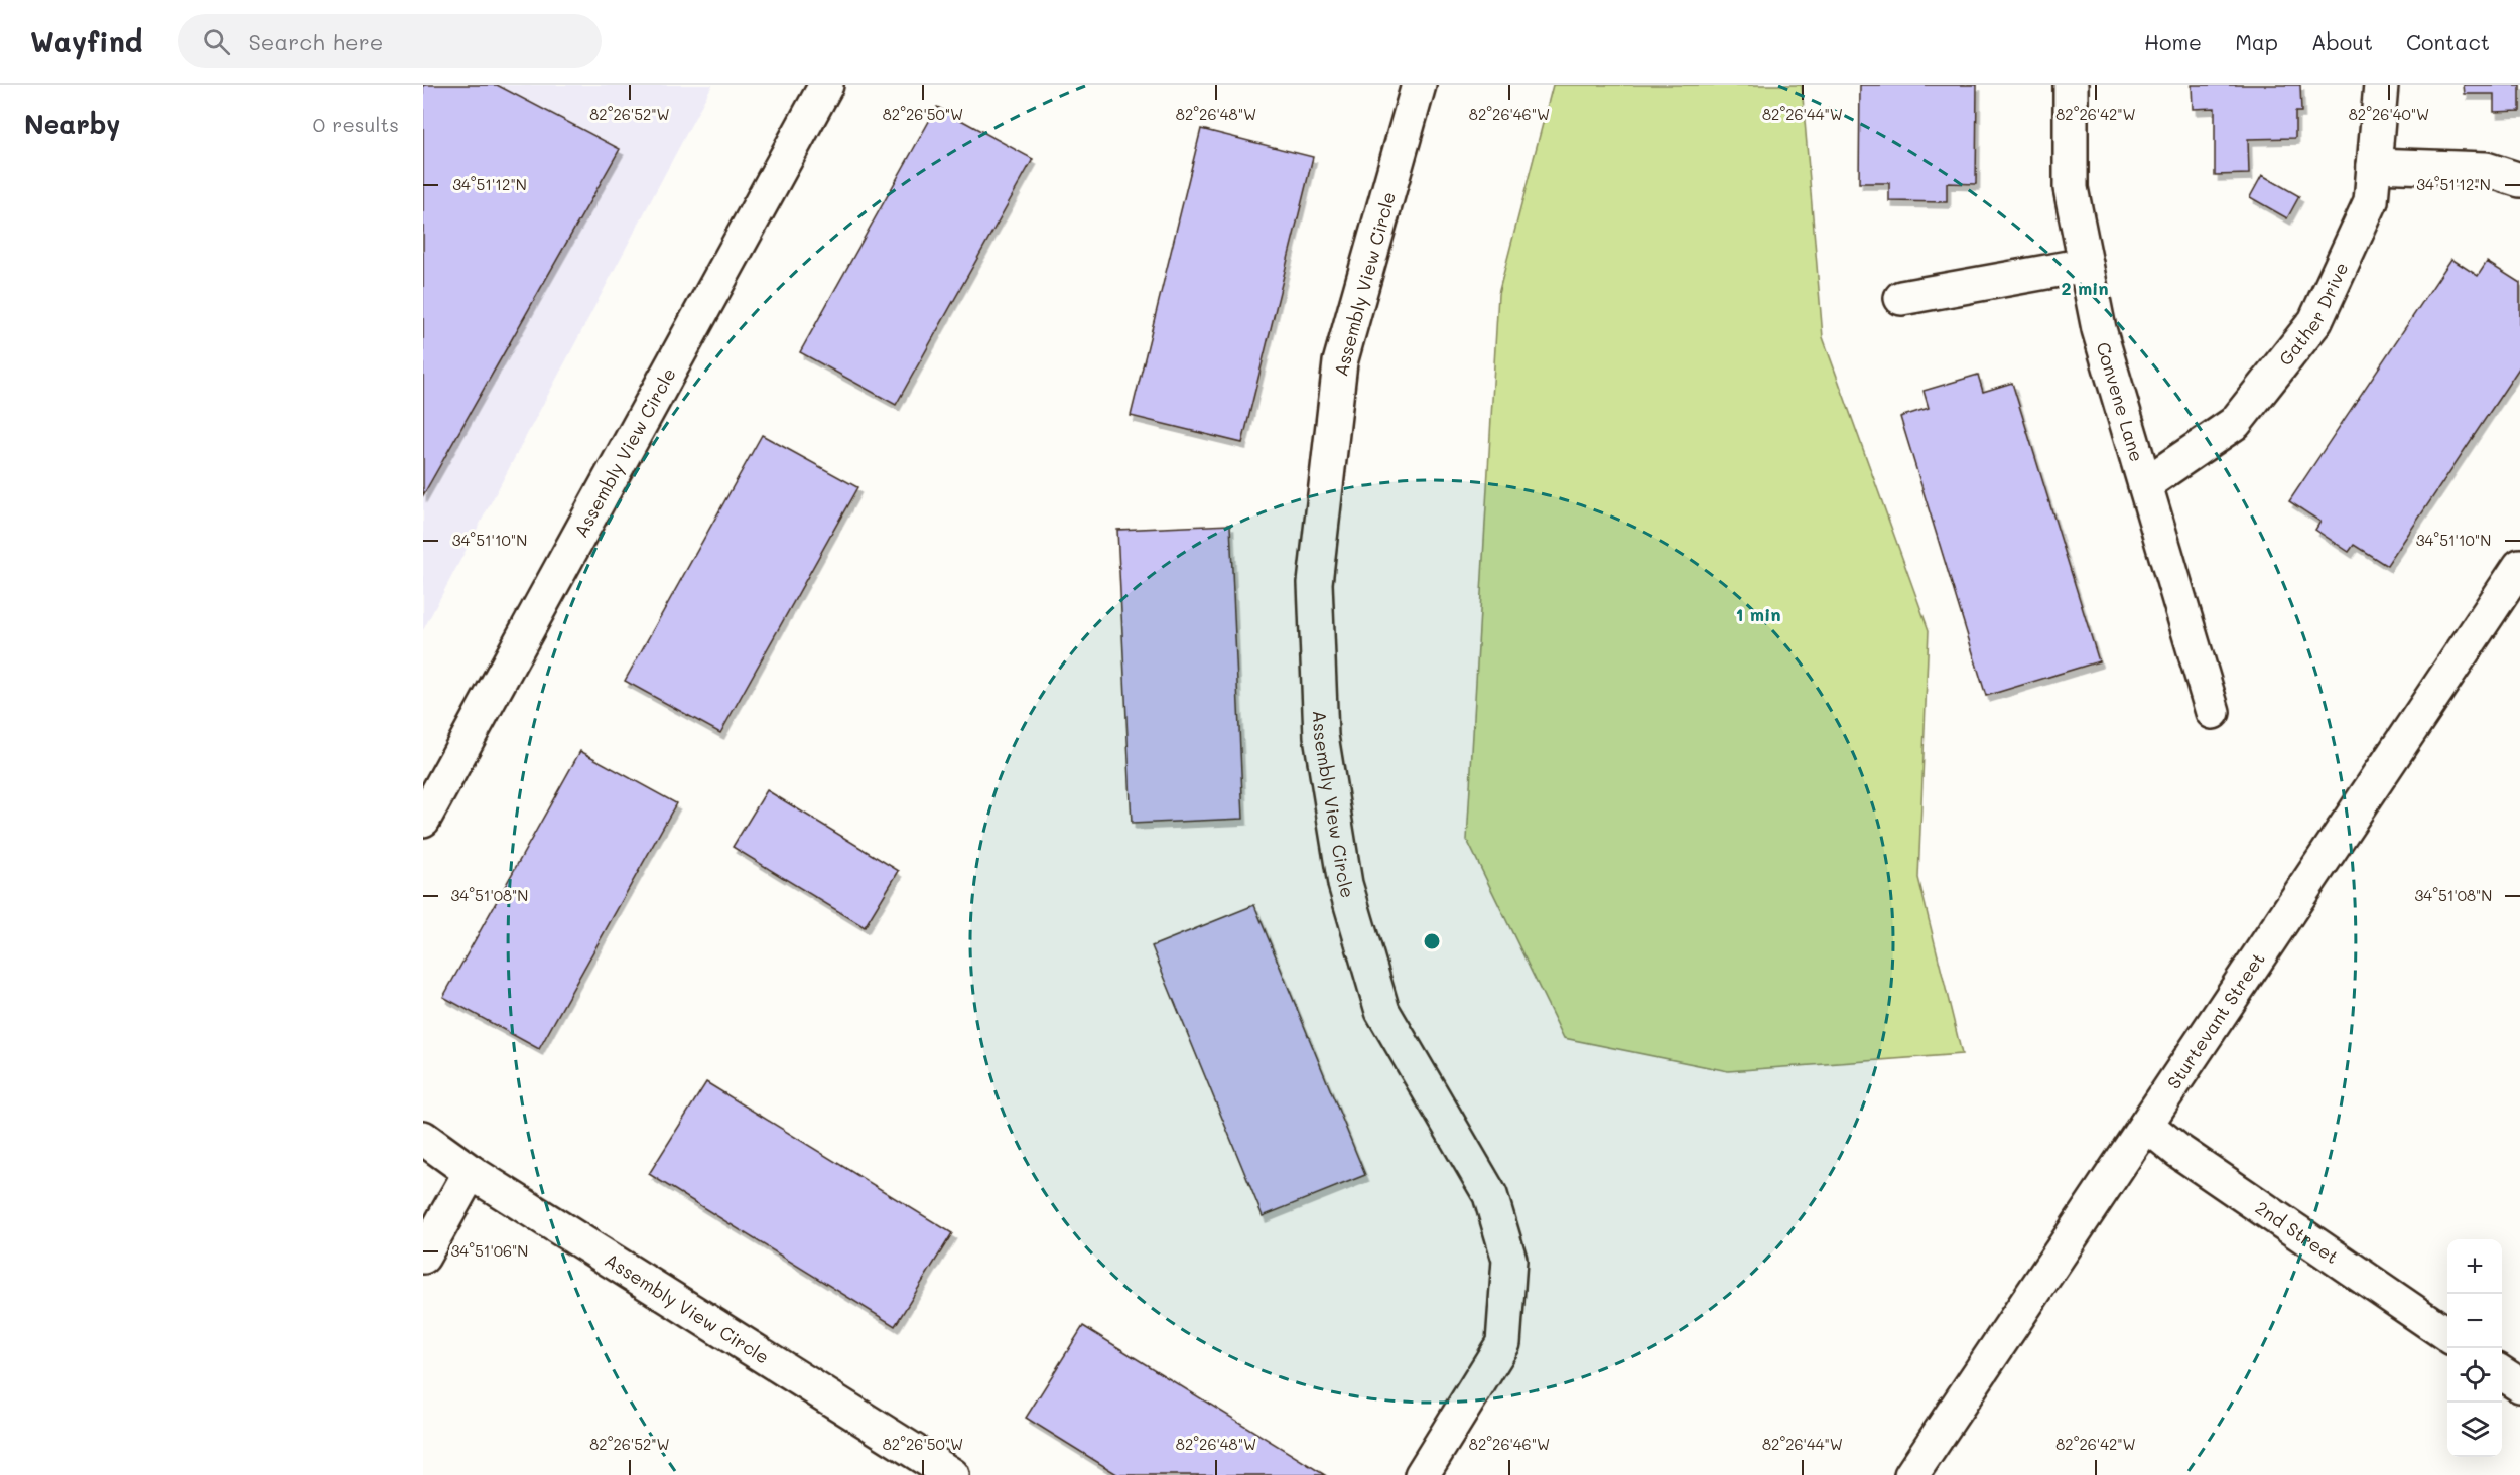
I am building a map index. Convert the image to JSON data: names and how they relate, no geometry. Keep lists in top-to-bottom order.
{
  "streets": {
    "street": [
      "Assembly View Circle",
      "Gather Drive",
      "Convene Lane",
      "Sturtevant Street",
      "2nd Street"
    ]
  },
  "crossings": [
    ["Gather Drive", "Convene Lane"],
    ["Sturtevant Street", "2nd Street"]
  ],
  "page": {
    "header": "Wayfind",
    "search": "Search here",
    "nav": [
      "Home",
      "Map",
      "About",
      "Contact"
    ],
    "heading": ["Nearby", "0 results"],
    "map_buttons": ["+", "−"]
  },
  "coordinates": [
    "82°26'52\"W",
    "82°26'50\"W",
    "82°26'48\"W",
    "82°26'46\"W",
    "82°26'44\"W",
    "82°26'42\"W",
    "82°26'40\"W",
    "34°51'12\"N",
    "34°51'10\"N",
    "34°51'08\"N",
    "34°51'06\"N"
  ],
  "rings": ["2 min", "1 min"]
}
